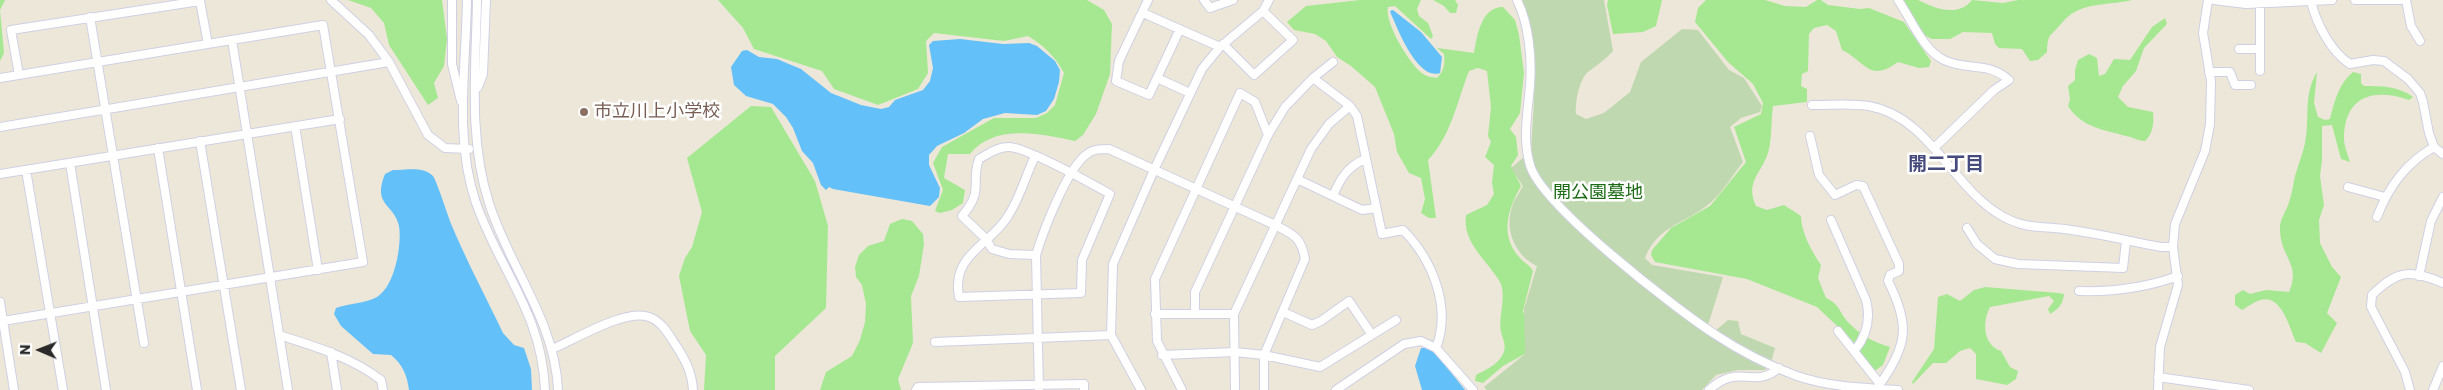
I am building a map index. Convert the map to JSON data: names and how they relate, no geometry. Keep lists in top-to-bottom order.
{
  "districts": ["開二丁目"],
  "parks": ["開公園墓地"],
  "places": ["市立川上小学校"],
  "north": "left"
}
